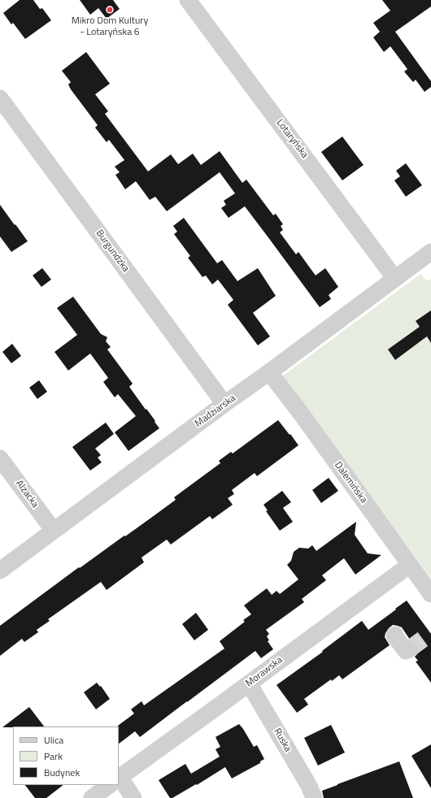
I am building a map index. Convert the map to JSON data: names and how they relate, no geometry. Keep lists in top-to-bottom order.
{
  "streets": {
    "street": [
      "Lotaryńska",
      "Burgundzka",
      "Madziarska",
      "Dalemińska",
      "Alzacka",
      "Morawska",
      "Ruska"
    ]
  },
  "crossings": [
    ["Lotaryńska", "Madziarska"],
    ["Burgundzka", "Madziarska"],
    ["Madziarska", "Dalemińska"],
    ["Madziarska", "Alzacka"],
    ["Dalemińska", "Morawska"],
    ["Morawska", "Ruska"]
  ],
  "places": ["Mikro Dom Kultury - Lotaryńska 6"],
  "legend": ["Ulica", "Park", "Budynek"]
}
